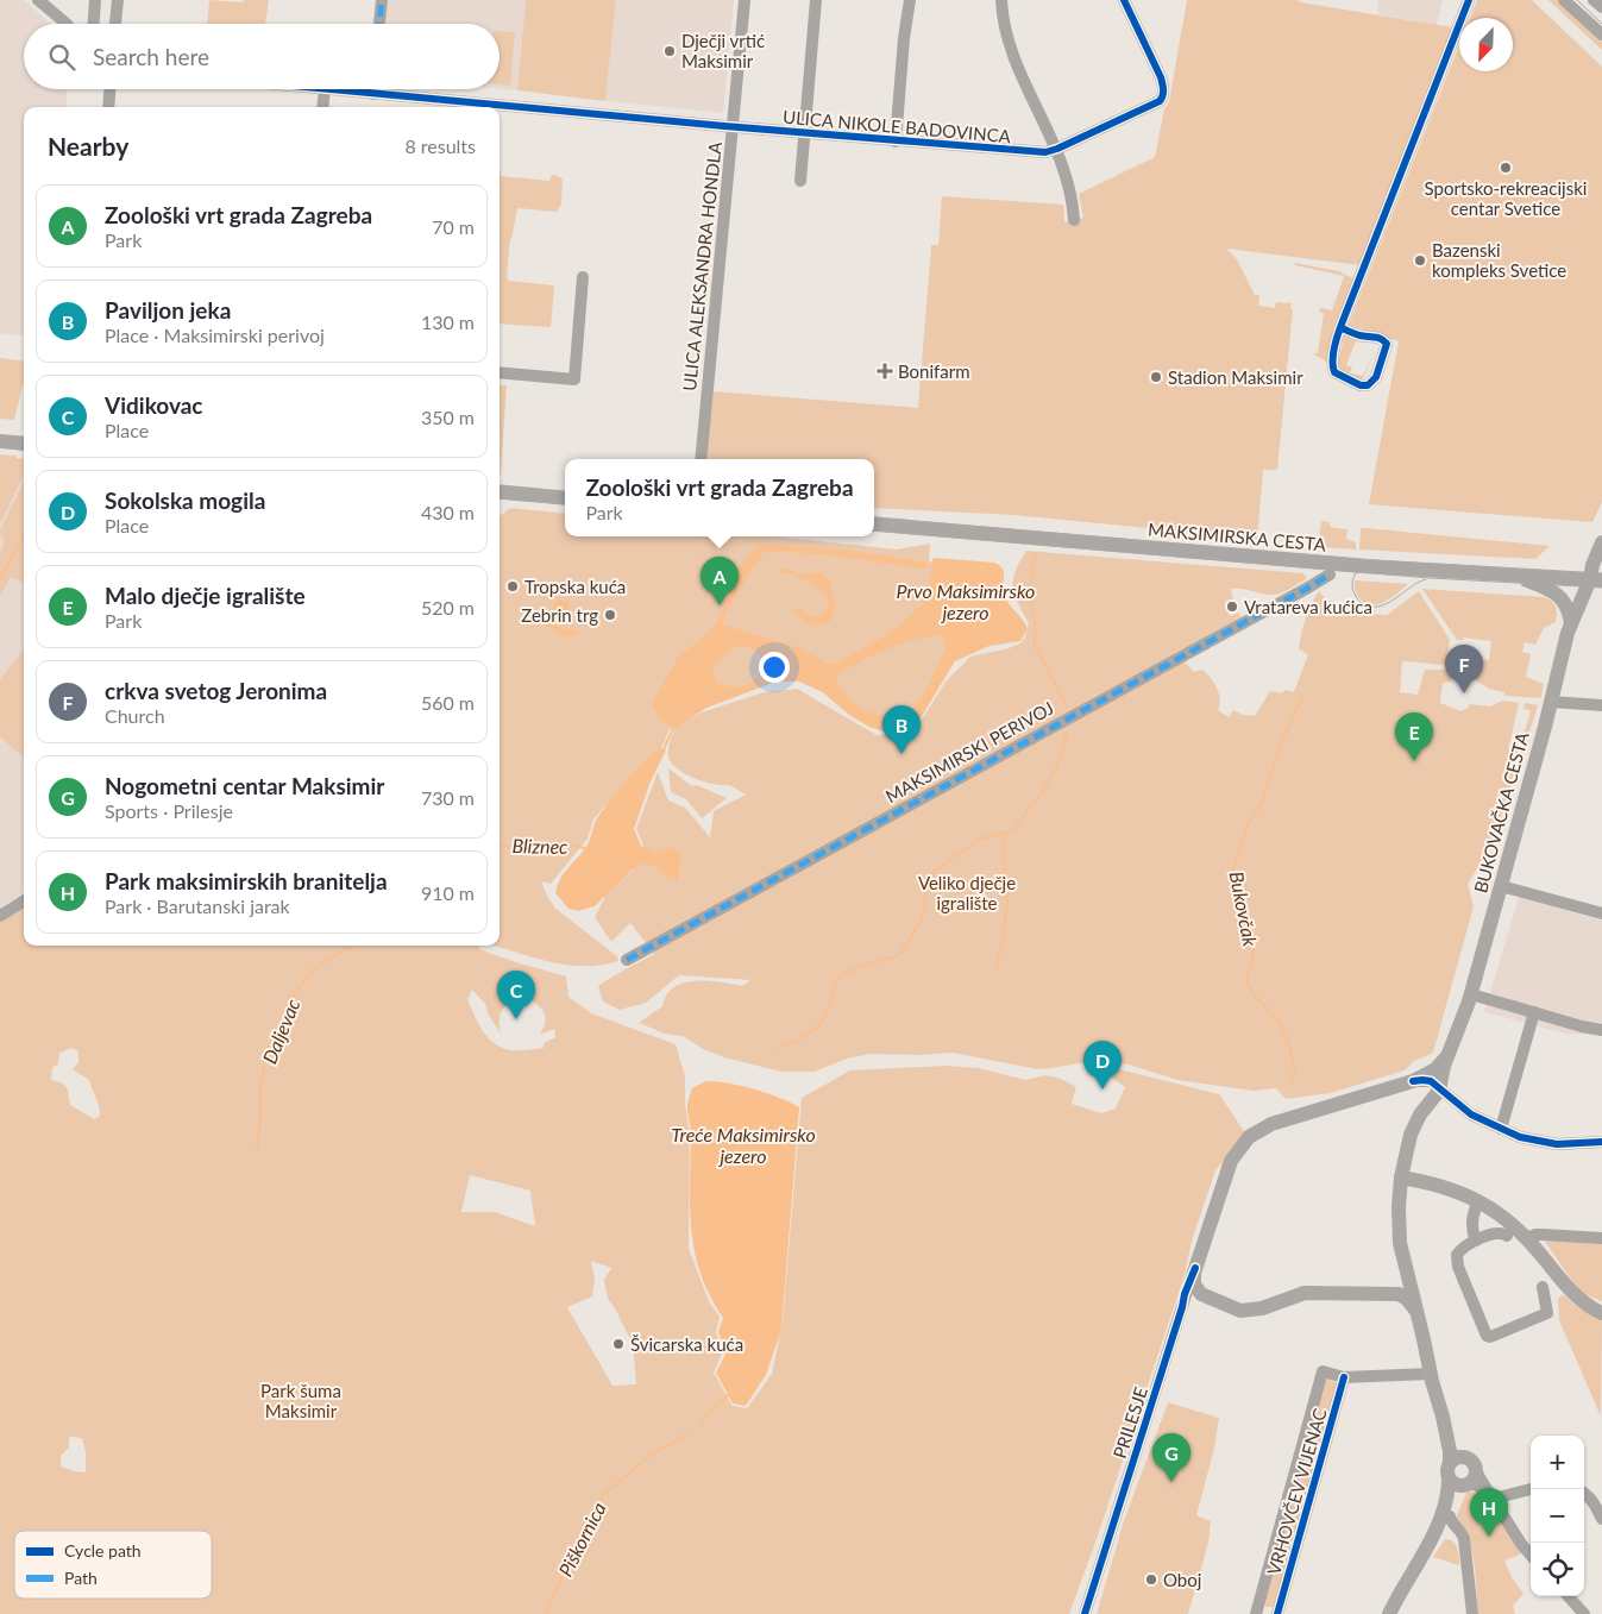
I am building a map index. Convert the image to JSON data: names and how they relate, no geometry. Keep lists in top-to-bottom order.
{
  "streets": {
    "main road": ["MAKSIMIRSKA CESTA", "BUKOVAČKA CESTA", "PRILESJE"],
    "street": [
      "ULICA NIKOLE BADOVINCA",
      "ULICA ALEKSANDRA HONDLA",
      "MAKSIMIRSKI PERIVOJ",
      "VRHOVČEV VIJENAC"
    ]
  },
  "crossings": [
    ["ULICA NIKOLE BADOVINCA", "ULICA ALEKSANDRA HONDLA"],
    ["MAKSIMIRSKA CESTA", "BUKOVAČKA CESTA"],
    ["BUKOVAČKA CESTA", "PRILESJE"],
    ["BUKOVAČKA CESTA", "VRHOVČEV VIJENAC"]
  ],
  "water": [
    "Prvo Maksimirsko jezero",
    "Bliznec",
    "Bukovčak",
    "Daljevac",
    "Treće Maksimirsko jezero",
    "Piškornica"
  ],
  "parks": ["Veliko dječje igralište", "Park šuma Maksimir"],
  "places": {
    "other": [
      "Dječji vrtić Maksimir",
      "Sportsko-rekreacijski centar Svetice",
      "Bazenski kompleks Svetice",
      "Stadion Maksimir",
      "Tropska kuća",
      "Vratareva kućica",
      "Zebrin trg",
      "Švicarska kuća",
      "Oboj"
    ],
    "health": ["Bonifarm"]
  },
  "legend": ["Cycle path", "Path"],
  "north": "bottom left",
  "page": {
    "search": "Search here",
    "heading": ["Nearby", "8 results"],
    "list": [
      {
        "mark": "A",
        "name": "Zoološki vrt grada Zagreba",
        "note": "Park",
        "value": "70 m"
      },
      {
        "mark": "B",
        "name": "Paviljon jeka",
        "note": "Place · Maksimirski perivoj",
        "value": "130 m"
      },
      {
        "mark": "C",
        "name": "Vidikovac",
        "note": "Place",
        "value": "350 m"
      },
      {
        "mark": "D",
        "name": "Sokolska mogila",
        "note": "Place",
        "value": "430 m"
      },
      {
        "mark": "E",
        "name": "Malo dječje igralište",
        "note": "Park",
        "value": "520 m"
      },
      {
        "mark": "F",
        "name": "crkva svetog Jeronima",
        "note": "Church",
        "value": "560 m"
      },
      {
        "mark": "G",
        "name": "Nogometni centar Maksimir",
        "note": "Sports · Prilesje",
        "value": "730 m"
      },
      {
        "mark": "H",
        "name": "Park maksimirskih branitelja",
        "note": "Park · Barutanski jarak",
        "value": "910 m"
      }
    ],
    "popup": ["Zoološki vrt grada Zagreba", "Park"],
    "pins": [
      "A",
      "F",
      "B",
      "E",
      "C",
      "D",
      "G",
      "H"
    ],
    "map_buttons": ["+", "−"]
  }
}
